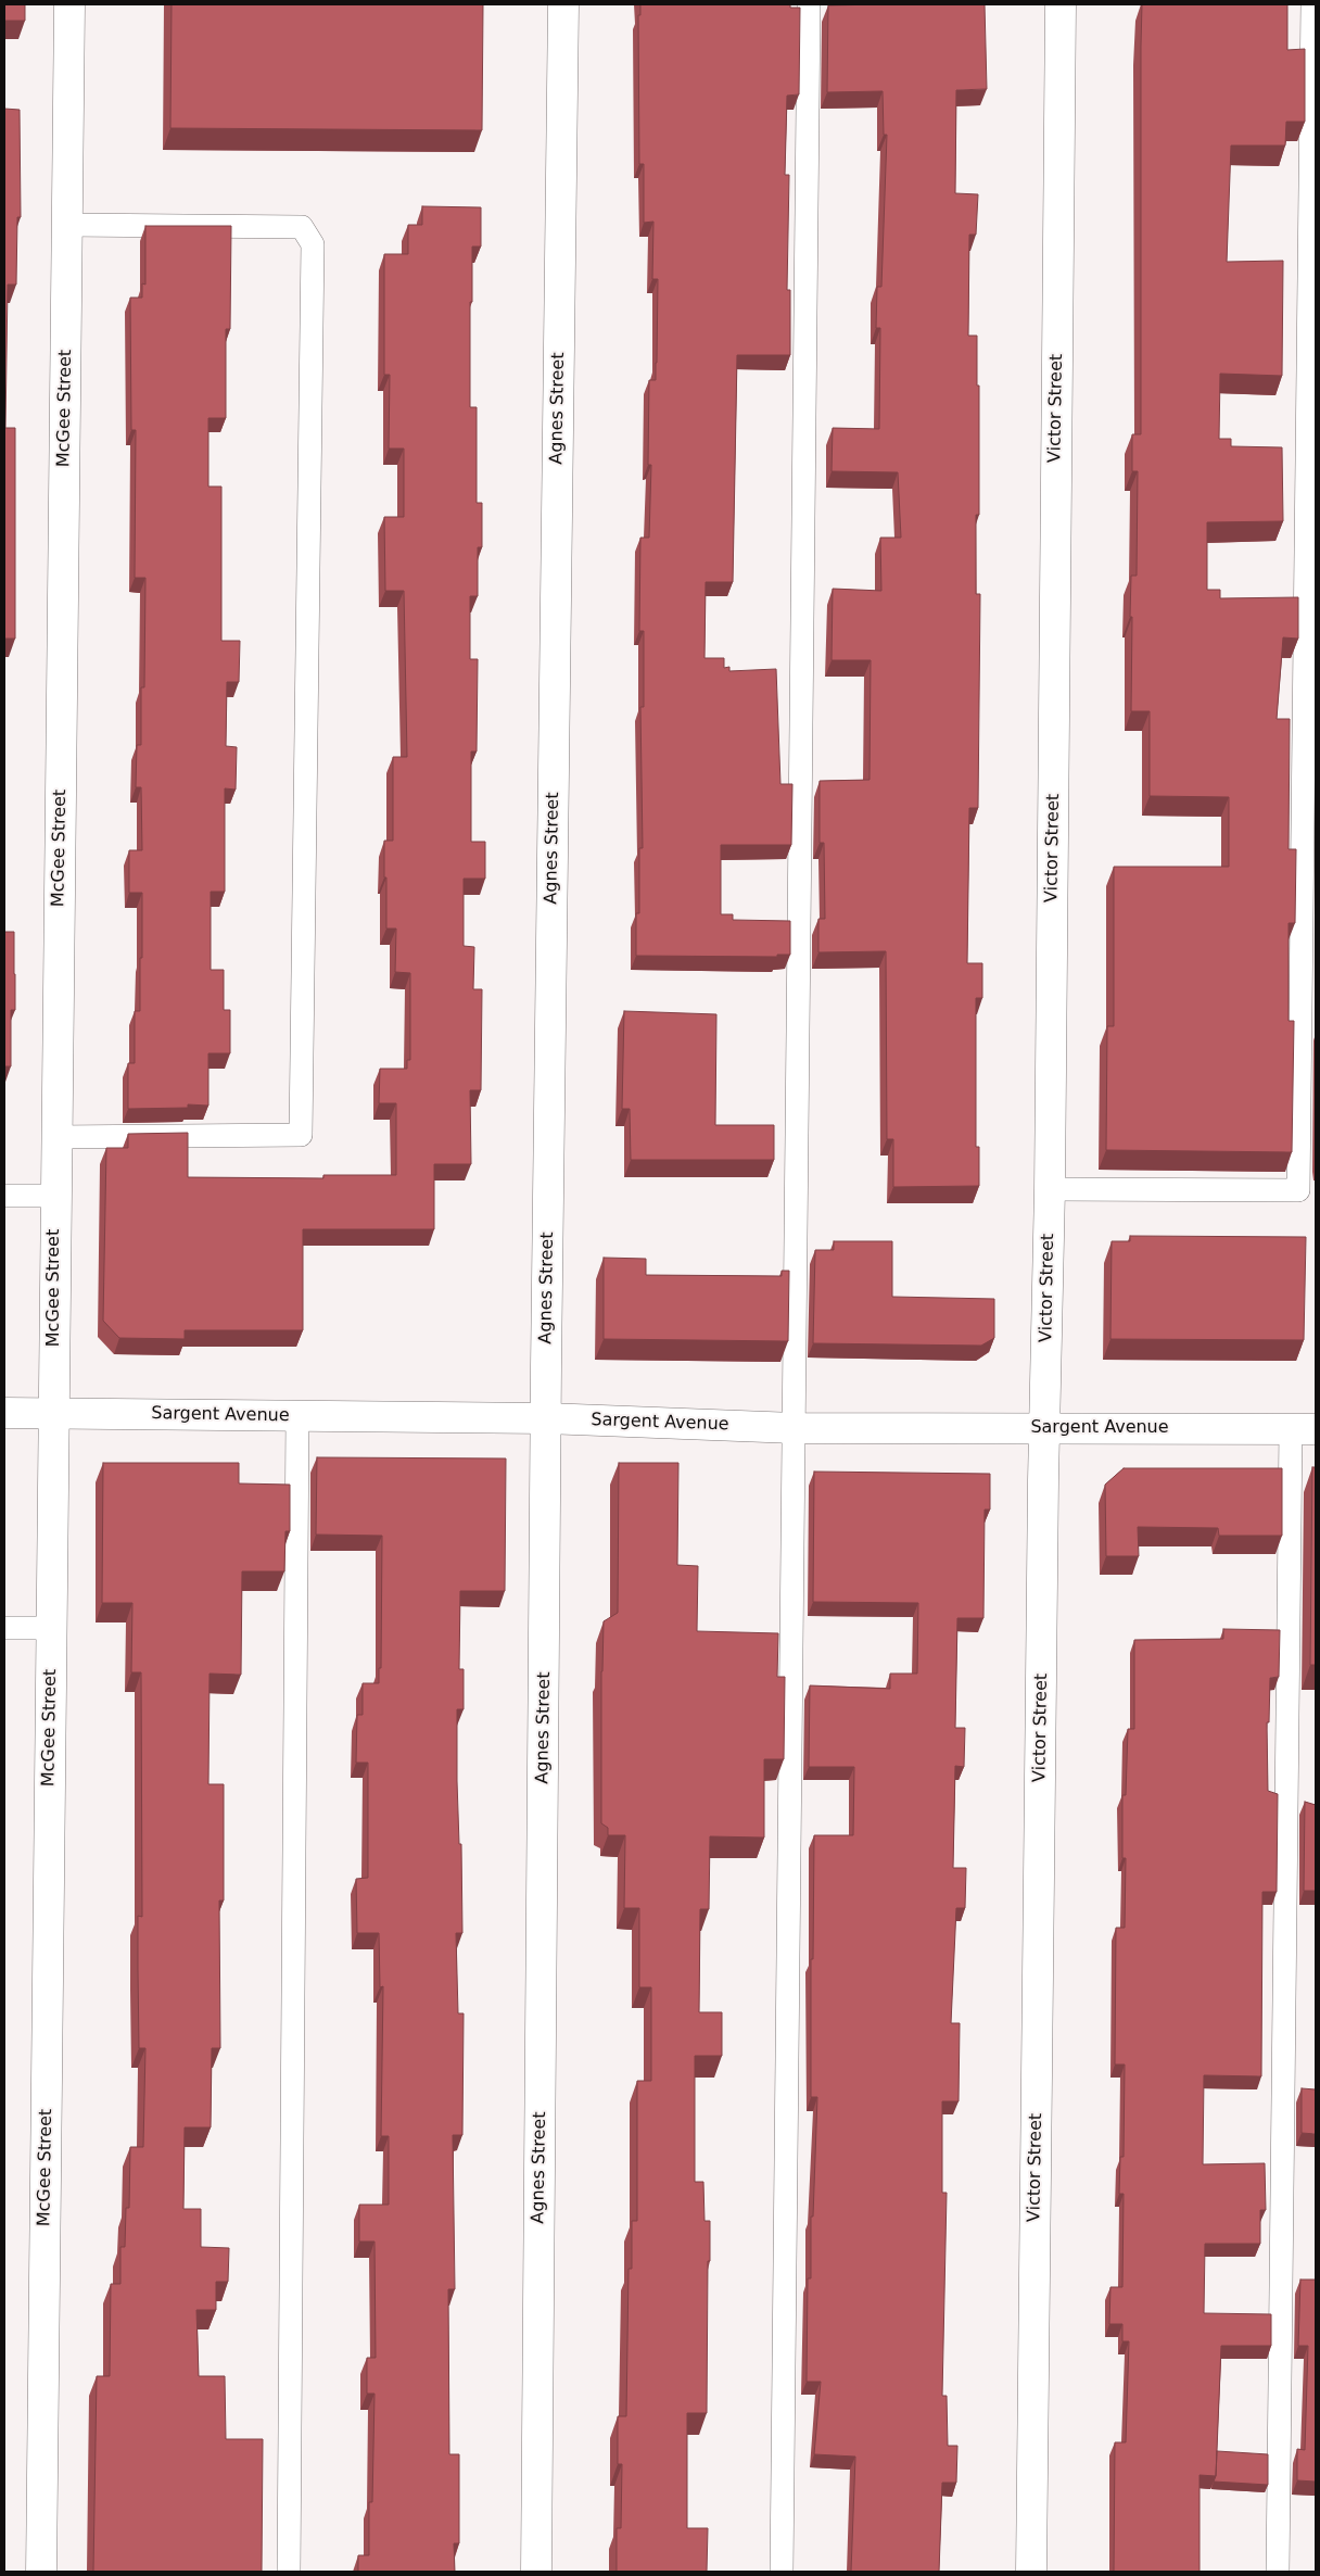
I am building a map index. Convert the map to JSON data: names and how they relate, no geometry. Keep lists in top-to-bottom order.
{
  "streets": {
    "street": [
      "McGee Street",
      "Agnes Street",
      "Victor Street",
      "Sargent Avenue"
    ]
  },
  "crossings": [
    ["McGee Street", "Sargent Avenue"],
    ["Agnes Street", "Sargent Avenue"],
    ["Victor Street", "Sargent Avenue"]
  ]
}
